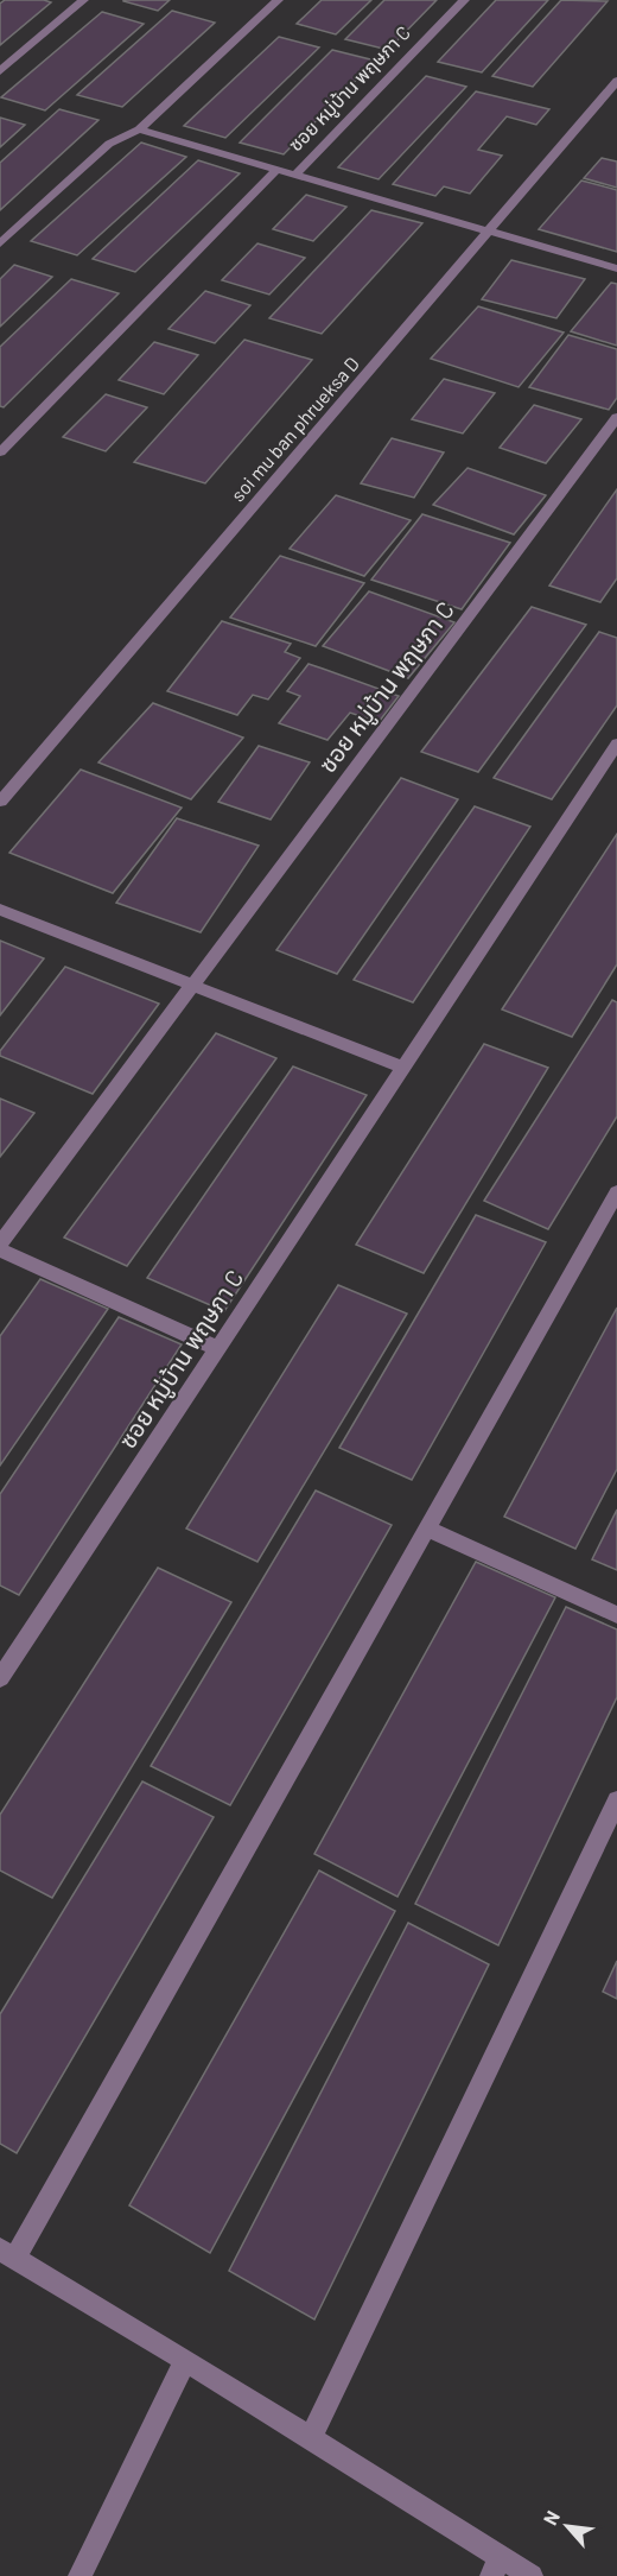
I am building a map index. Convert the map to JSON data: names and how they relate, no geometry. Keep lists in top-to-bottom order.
{
  "streets": {
    "street": ["ซอย หมู่บ้าน พฤษภา C", "soi mu ban phrueksa D"]
  },
  "crossings": [
    ["ซอย หมู่บ้าน พฤษภา C", "soi mu ban phrueksa D"]
  ],
  "north": "top left"
}
